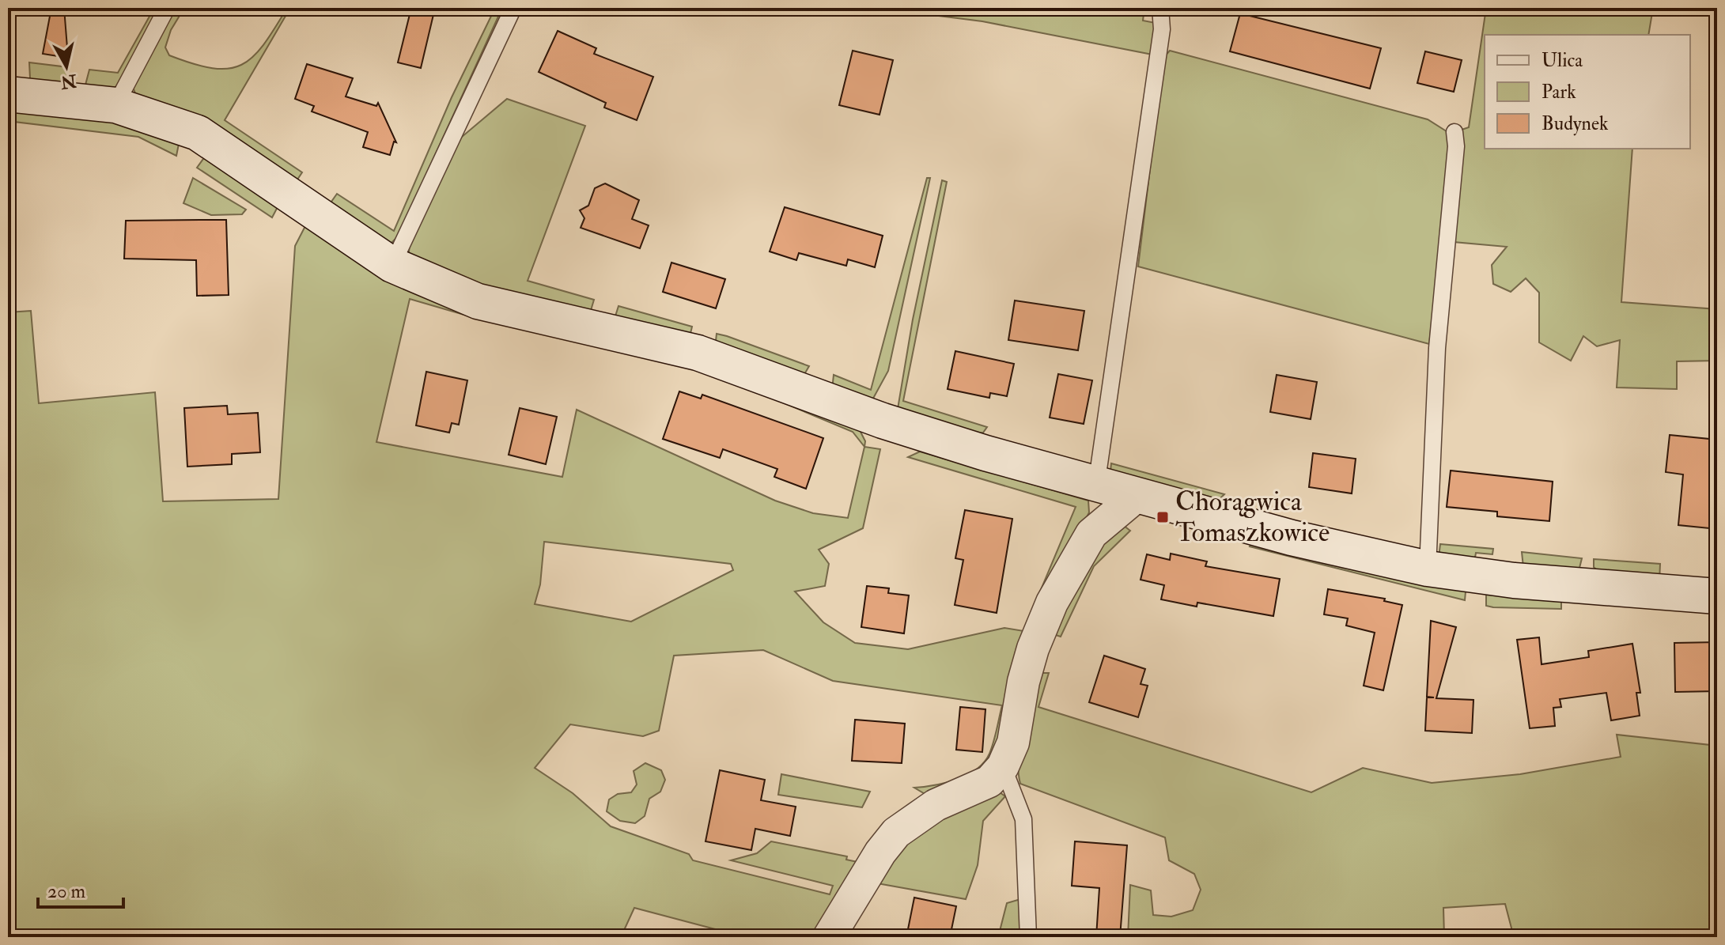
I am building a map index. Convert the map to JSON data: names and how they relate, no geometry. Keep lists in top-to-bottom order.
{
  "places": {
    "transit": ["Chorągwica Tomaszkowice"]
  },
  "legend": ["Ulica", "Park", "Budynek"],
  "scale_bar": "20 m",
  "north": "bottom"
}
